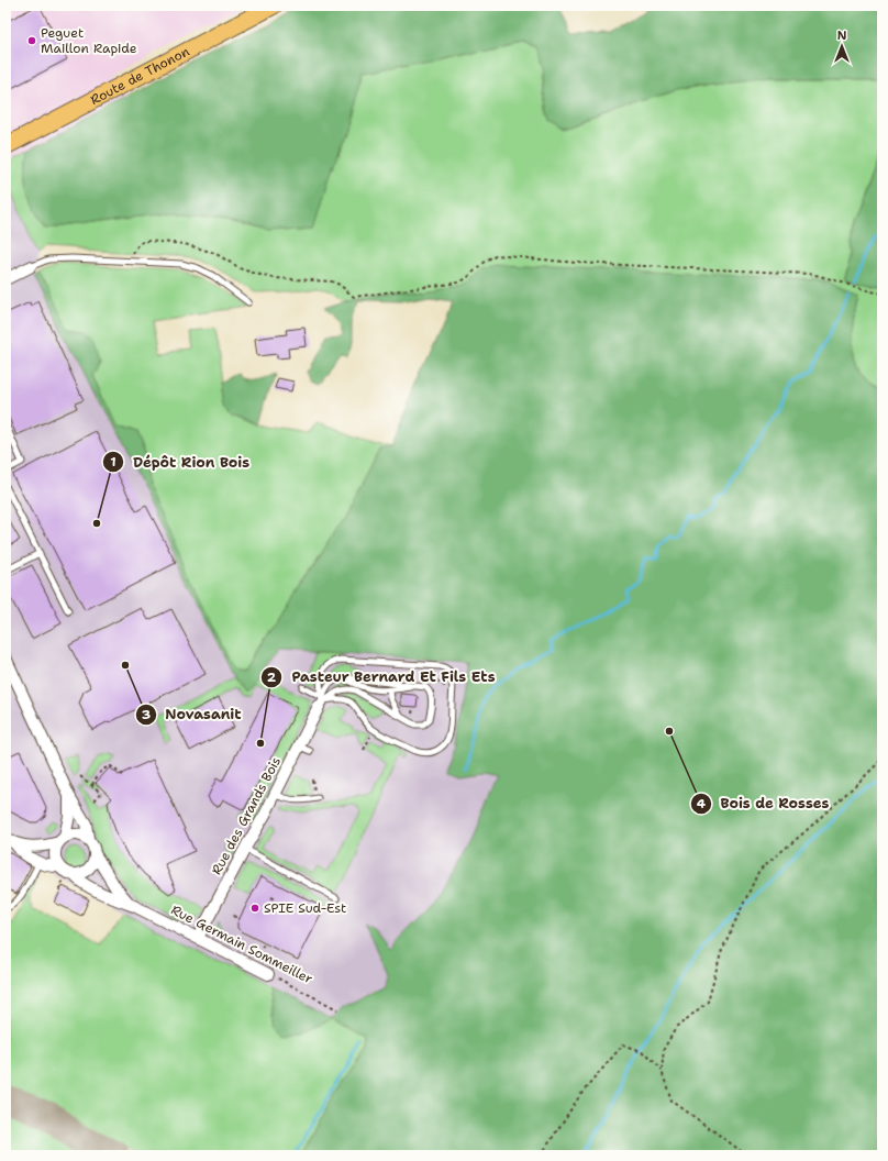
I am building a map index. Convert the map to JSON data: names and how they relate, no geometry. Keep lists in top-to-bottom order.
{
  "streets": {
    "main road": ["Route de Thonon"],
    "street": ["Rue des Grands Bois", "Rue Germain Sommeiller"]
  },
  "crossings": [
    ["Rue des Grands Bois", "Rue Germain Sommeiller"]
  ],
  "places": [
    "Peguet Maillon Rapide",
    "Dépôt Rion Bois",
    "Novasanit",
    "Bois de Rosses",
    "Pasteur Bernard Et Fils Ets",
    "SPIE Sud-Est"
  ],
  "north": "top"
}
